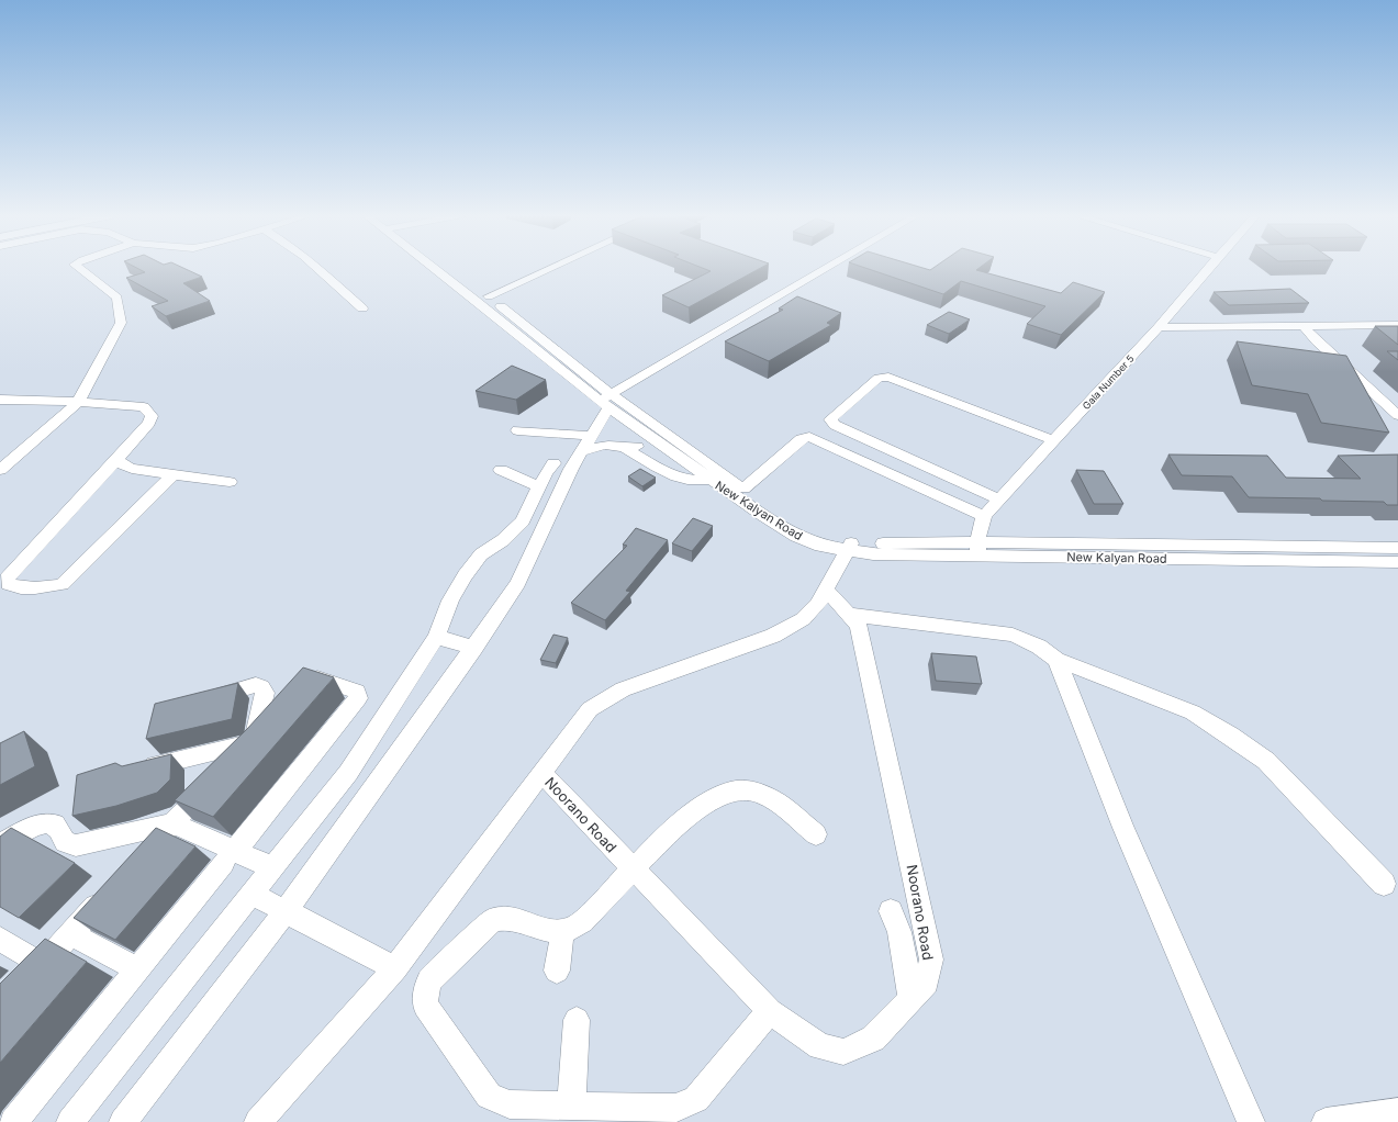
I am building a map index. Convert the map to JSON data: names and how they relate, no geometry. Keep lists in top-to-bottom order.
{
  "streets": {
    "street": ["Gala Number 5", "New Kalyan Road", "Noorano Road"]
  },
  "crossings": [
    ["Gala Number 5", "New Kalyan Road"]
  ]
}
